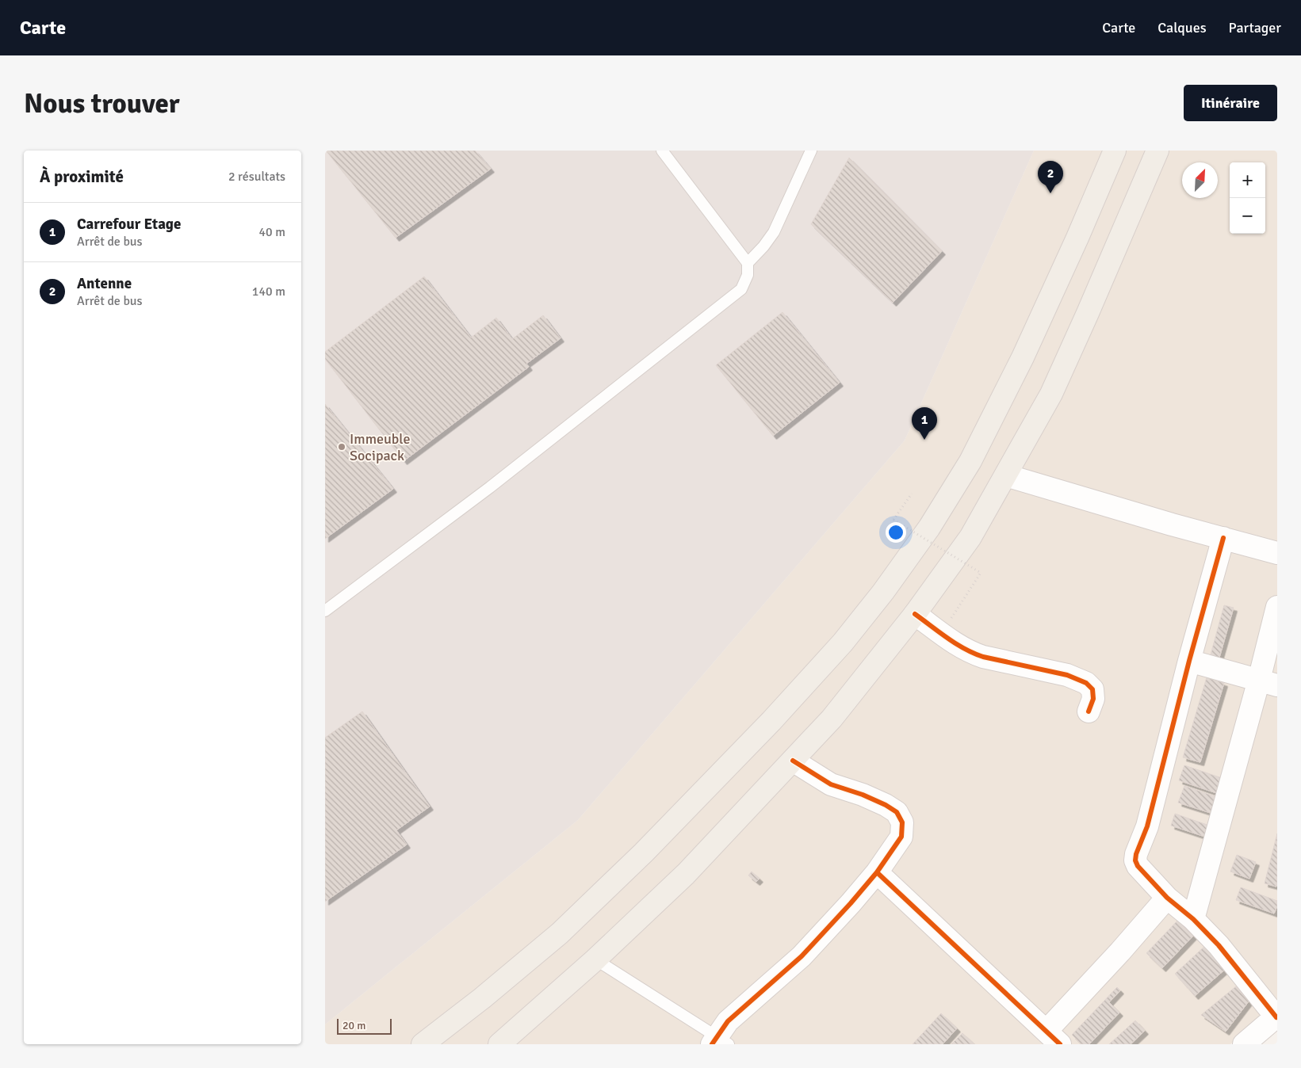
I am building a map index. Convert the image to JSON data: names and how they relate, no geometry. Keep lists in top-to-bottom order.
{
  "places": ["Immeuble Socipack"],
  "scale_bar": "20 m",
  "north": "top right",
  "page": {
    "header": "Carte",
    "nav": ["Carte", "Calques", "Partager"],
    "buttons": "Itinéraire",
    "title": "Nous trouver",
    "heading": ["À proximité", "2 résultats"],
    "pins": ["2", "1"],
    "map_buttons": ["+", "−"],
    "list": [
      {
        "mark": "1",
        "name": "Carrefour Etage",
        "note": "Arrêt de bus",
        "value": "40 m"
      },
      {
        "mark": "2",
        "name": "Antenne",
        "note": "Arrêt de bus",
        "value": "140 m"
      }
    ],
    "scale": "20 m"
  }
}
